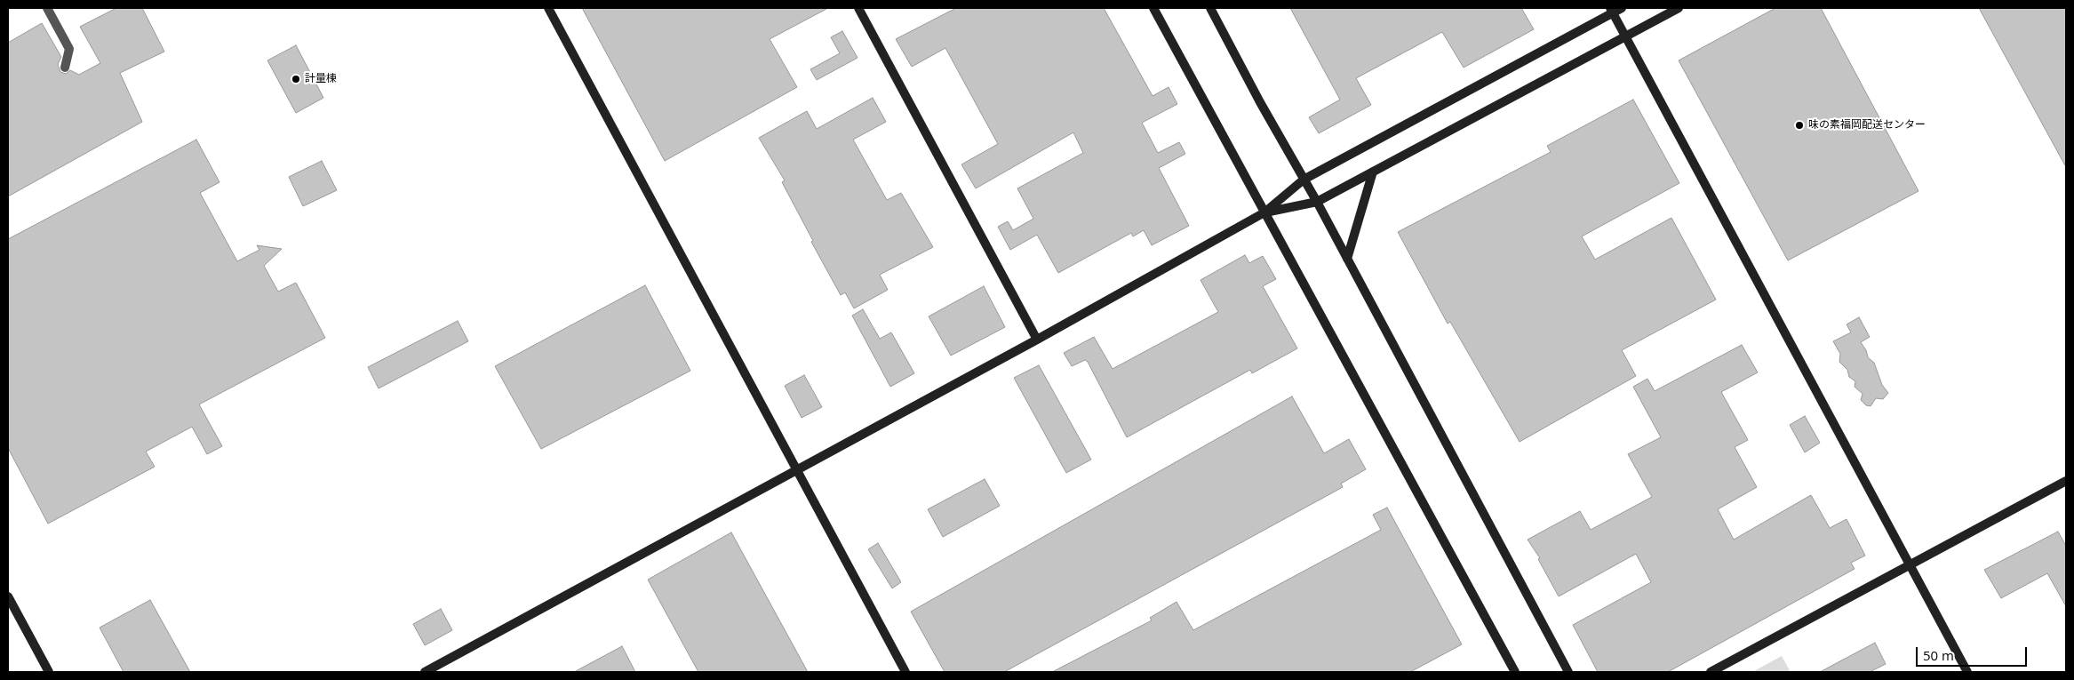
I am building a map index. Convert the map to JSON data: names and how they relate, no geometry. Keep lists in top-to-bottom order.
{
  "places": ["計量棟", "味の素福岡配送センター"],
  "scale_bar": "50 m"
}
